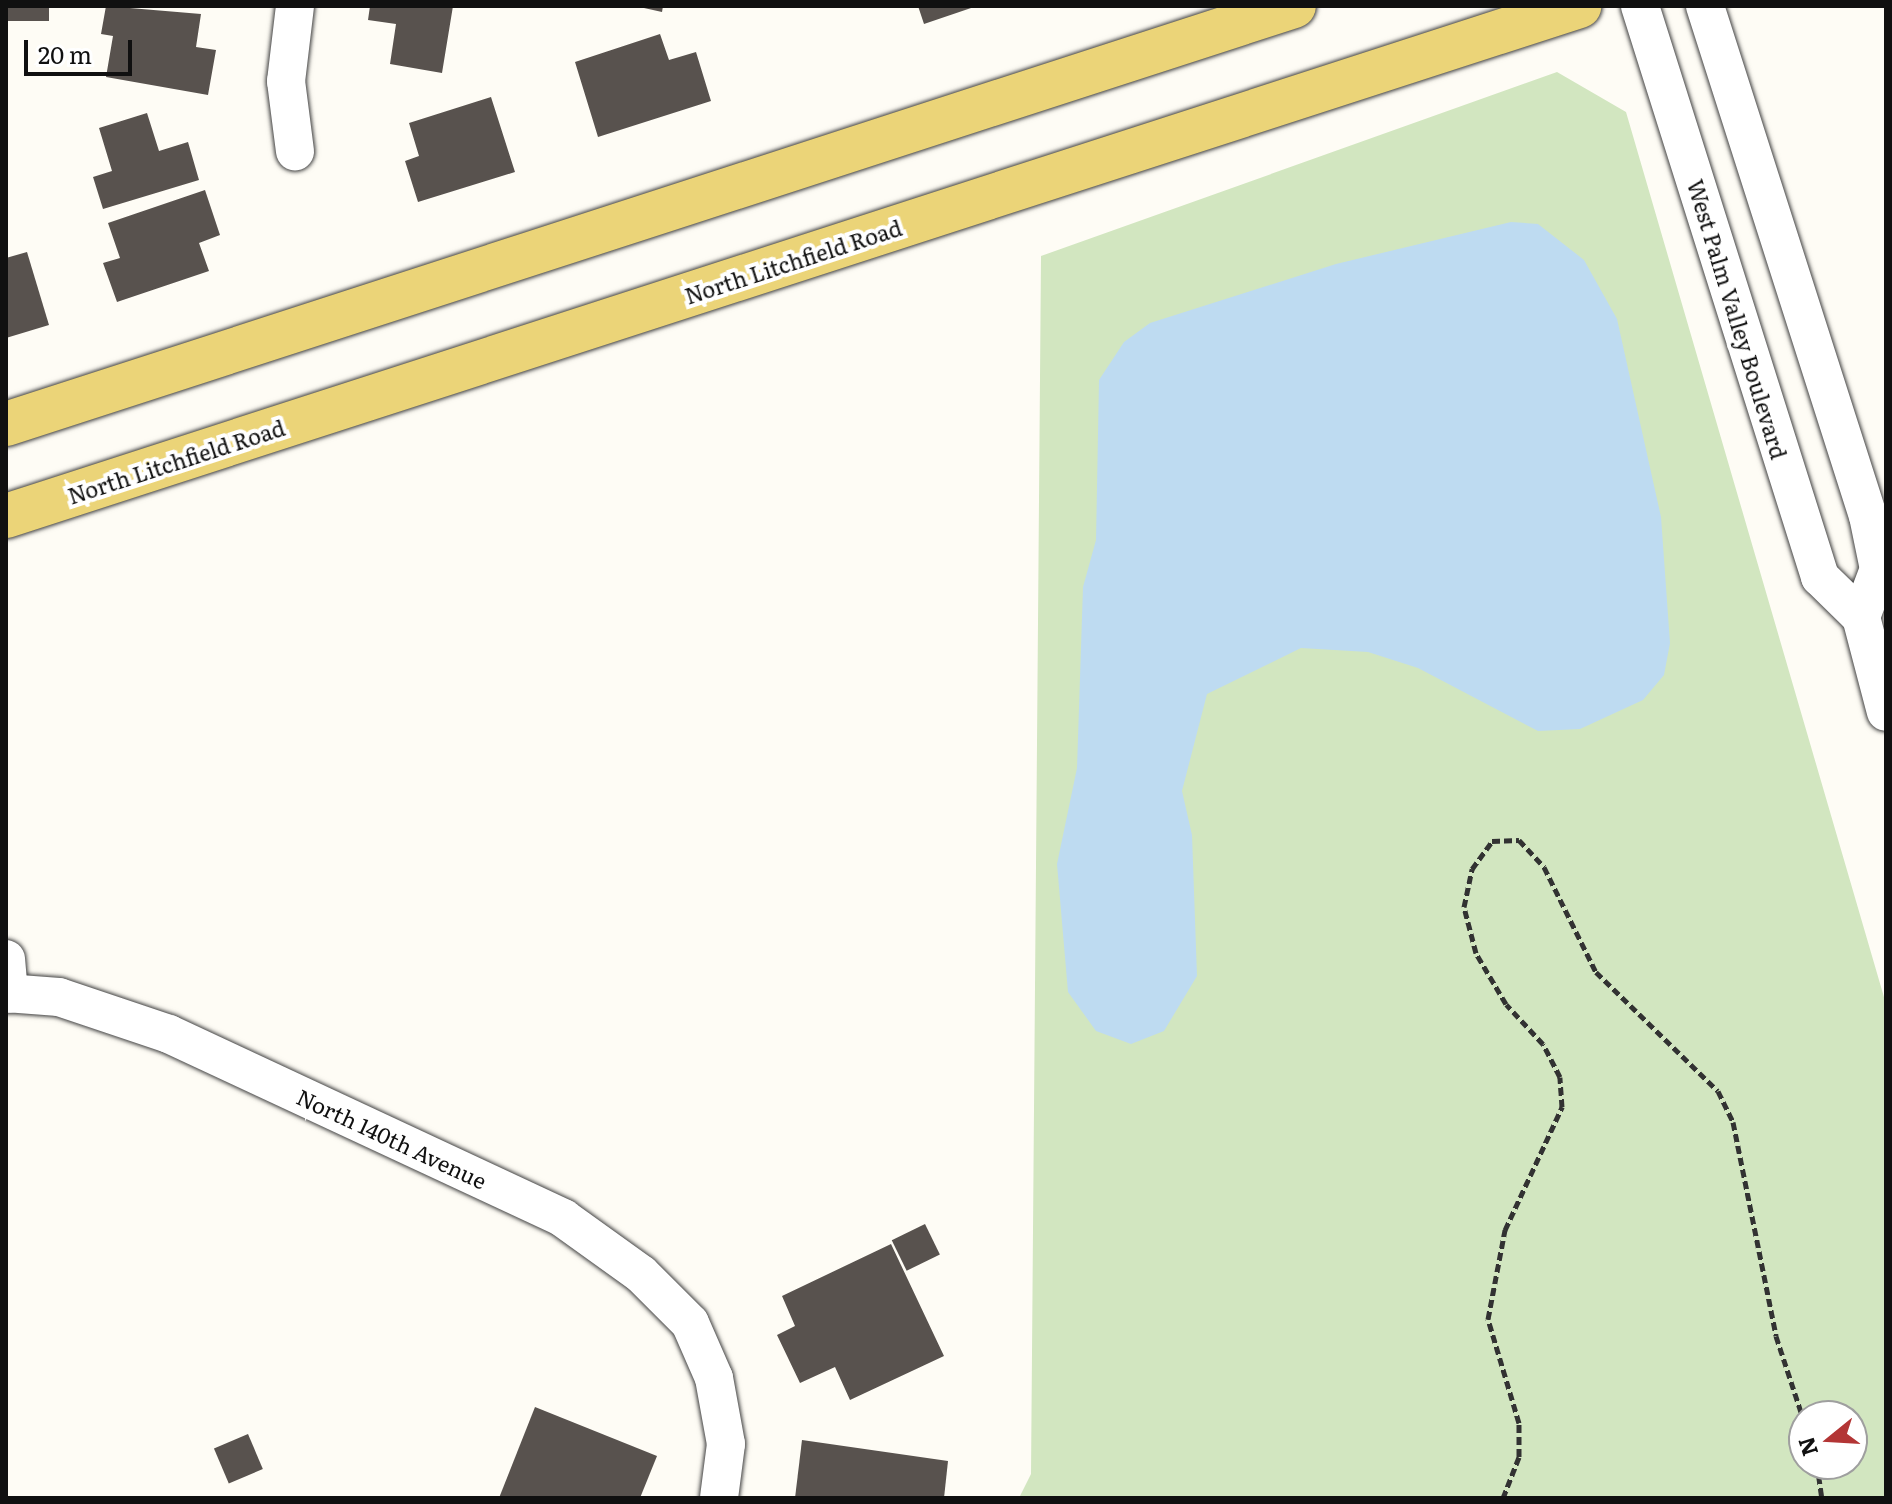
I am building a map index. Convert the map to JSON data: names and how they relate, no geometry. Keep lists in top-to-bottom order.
{
  "streets": {
    "main road": ["North Litchfield Road"],
    "street": ["West Palm Valley Boulevard", "North 140th Avenue"]
  },
  "scale_bar": "20 m",
  "north": "left"
}
